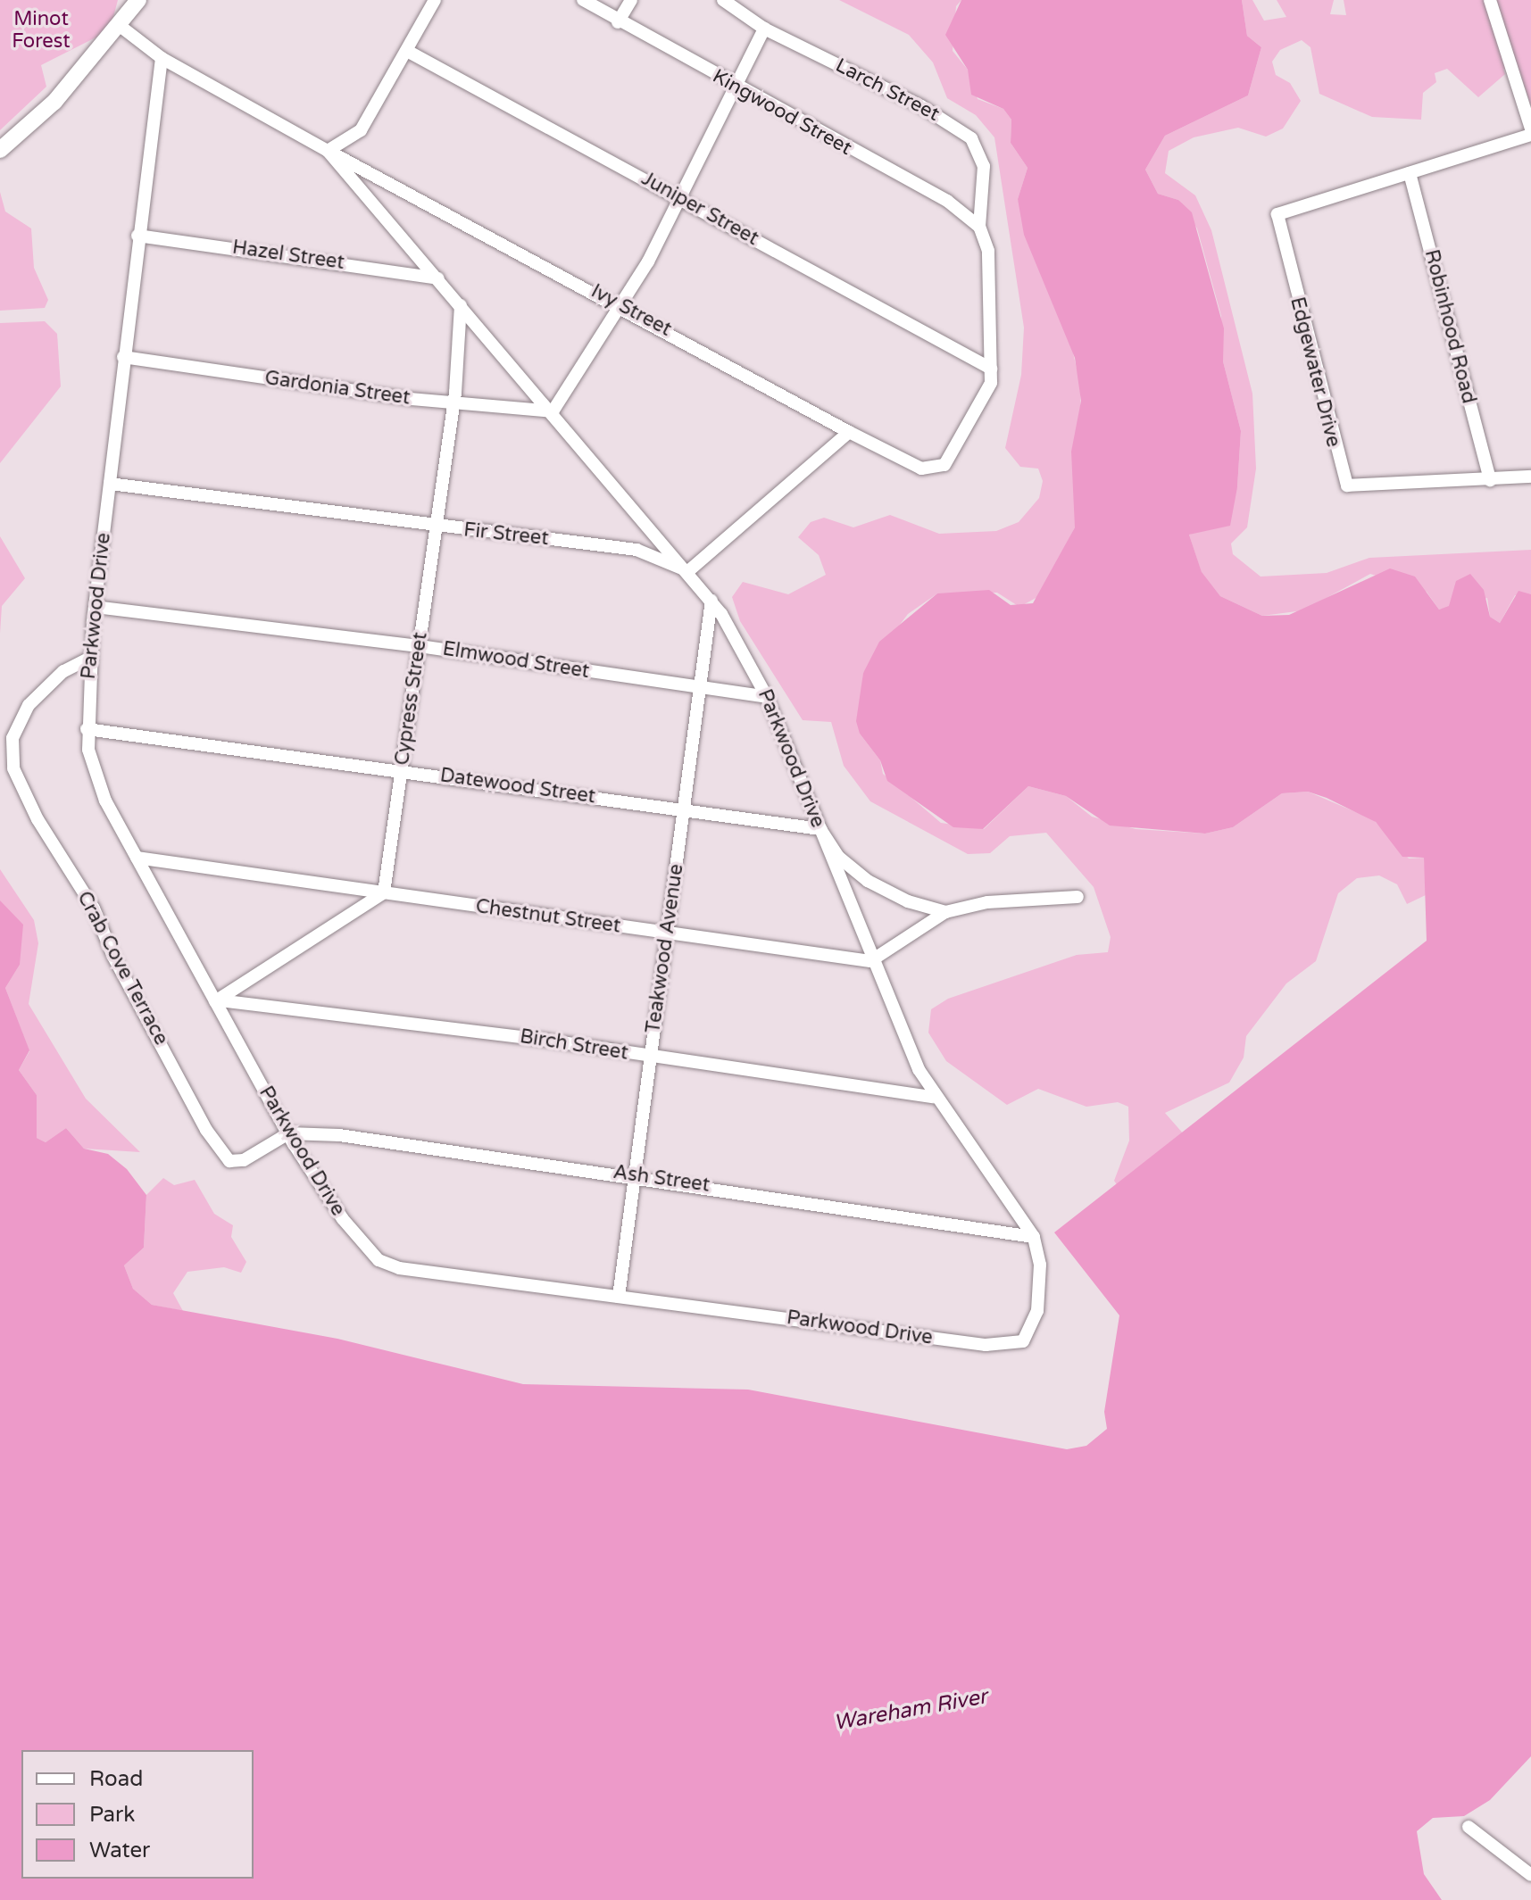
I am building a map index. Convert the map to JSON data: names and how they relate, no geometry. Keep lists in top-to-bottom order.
{
  "streets": {
    "street": [
      "Larch Street",
      "Kingwood Street",
      "Juniper Street",
      "Hazel Street",
      "Ivy Street",
      "Robinhood Road",
      "Edgewater Drive",
      "Gardonia Street",
      "Fir Street",
      "Parkwood Drive",
      "Elmwood Street",
      "Cypress Street",
      "Datewood Street",
      "Chestnut Street",
      "Teakwood Avenue",
      "Crab Cove Terrace",
      "Birch Street",
      "Ash Street"
    ]
  },
  "crossings": [
    ["Larch Street", "Kingwood Street"],
    ["Larch Street", "Juniper Street"],
    ["Larch Street", "Ivy Street"],
    ["Hazel Street", "Parkwood Drive"],
    ["Ivy Street", "Parkwood Drive"],
    ["Robinhood Road", "Edgewater Drive"],
    ["Gardonia Street", "Parkwood Drive"],
    ["Gardonia Street", "Cypress Street"],
    ["Fir Street", "Parkwood Drive"],
    ["Fir Street", "Cypress Street"],
    ["Parkwood Drive", "Elmwood Street"],
    ["Parkwood Drive", "Cypress Street"],
    ["Parkwood Drive", "Datewood Street"],
    ["Parkwood Drive", "Chestnut Street"],
    ["Parkwood Drive", "Teakwood Avenue"],
    ["Parkwood Drive", "Crab Cove Terrace"],
    ["Parkwood Drive", "Birch Street"],
    ["Parkwood Drive", "Ash Street"],
    ["Elmwood Street", "Cypress Street"],
    ["Elmwood Street", "Teakwood Avenue"],
    ["Cypress Street", "Datewood Street"],
    ["Cypress Street", "Chestnut Street"],
    ["Datewood Street", "Teakwood Avenue"],
    ["Chestnut Street", "Teakwood Avenue"],
    ["Teakwood Avenue", "Birch Street"],
    ["Teakwood Avenue", "Ash Street"],
    ["Crab Cove Terrace", "Ash Street"]
  ],
  "water": ["Wareham River"],
  "parks": ["Minot Forest"],
  "legend": ["Road", "Park", "Water"]
}
